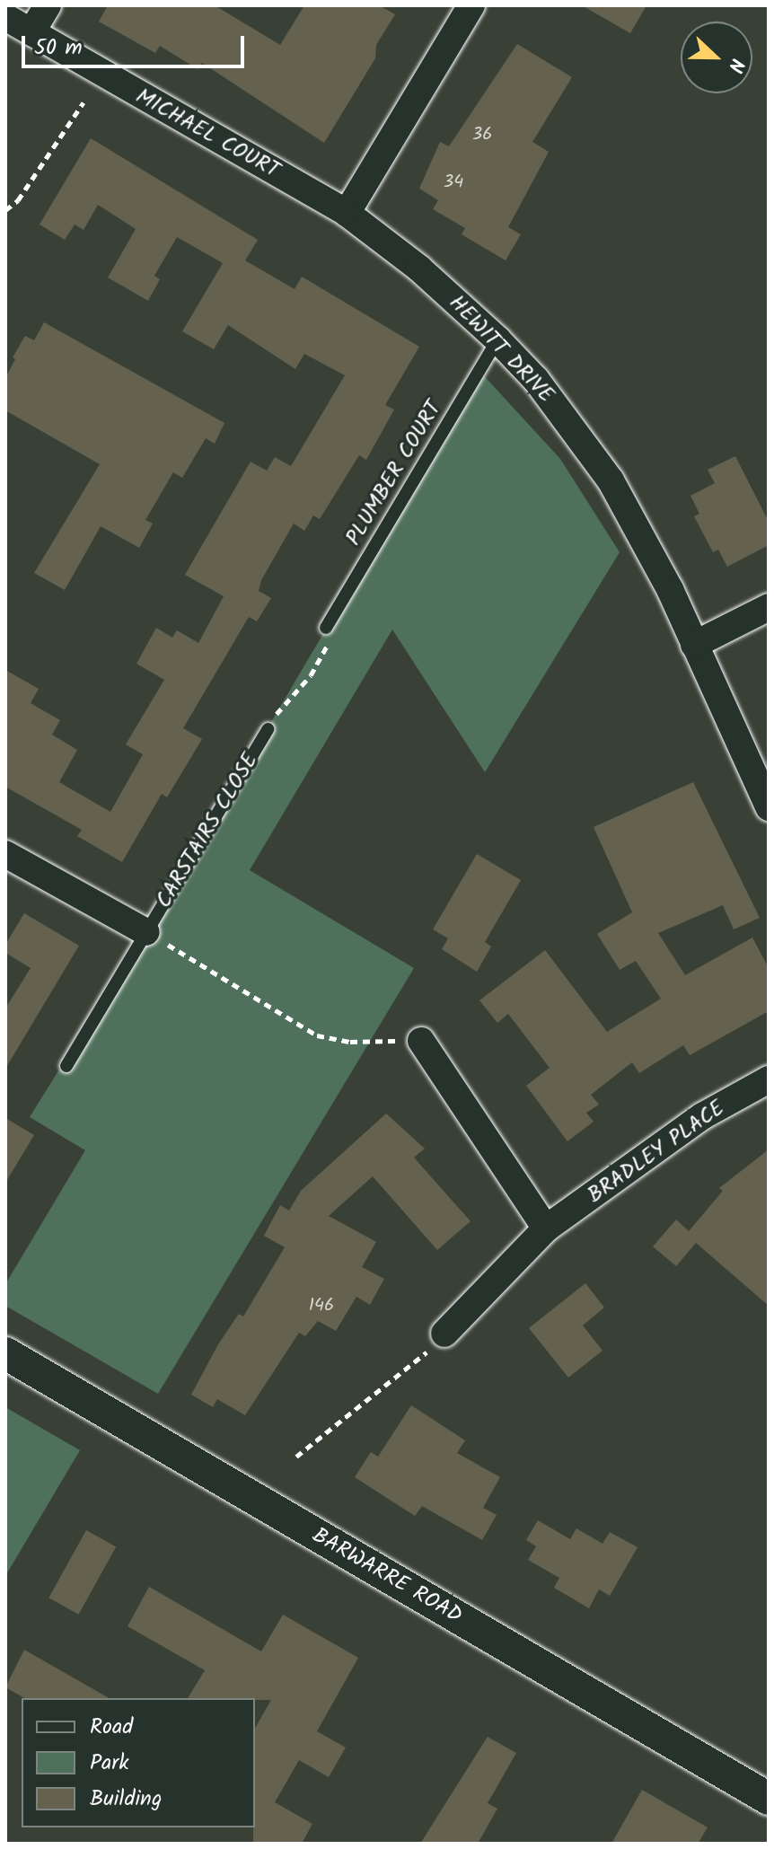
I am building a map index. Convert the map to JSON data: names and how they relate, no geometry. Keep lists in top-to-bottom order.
{
  "streets": {
    "street": [
      "MICHAEL COURT",
      "HEWITT DRIVE",
      "CARSTAIRS CLOSE",
      "BRADLEY PLACE",
      "BARWARRE ROAD"
    ],
    "lane": ["PLUMBER COURT"]
  },
  "crossings": [
    ["MICHAEL COURT", "HEWITT DRIVE"],
    ["HEWITT DRIVE", "PLUMBER COURT"]
  ],
  "house_numbers": ["36", "34", "146"],
  "legend": ["Road", "Park", "Building"],
  "scale_bar": "50 m",
  "north": "right"
}
